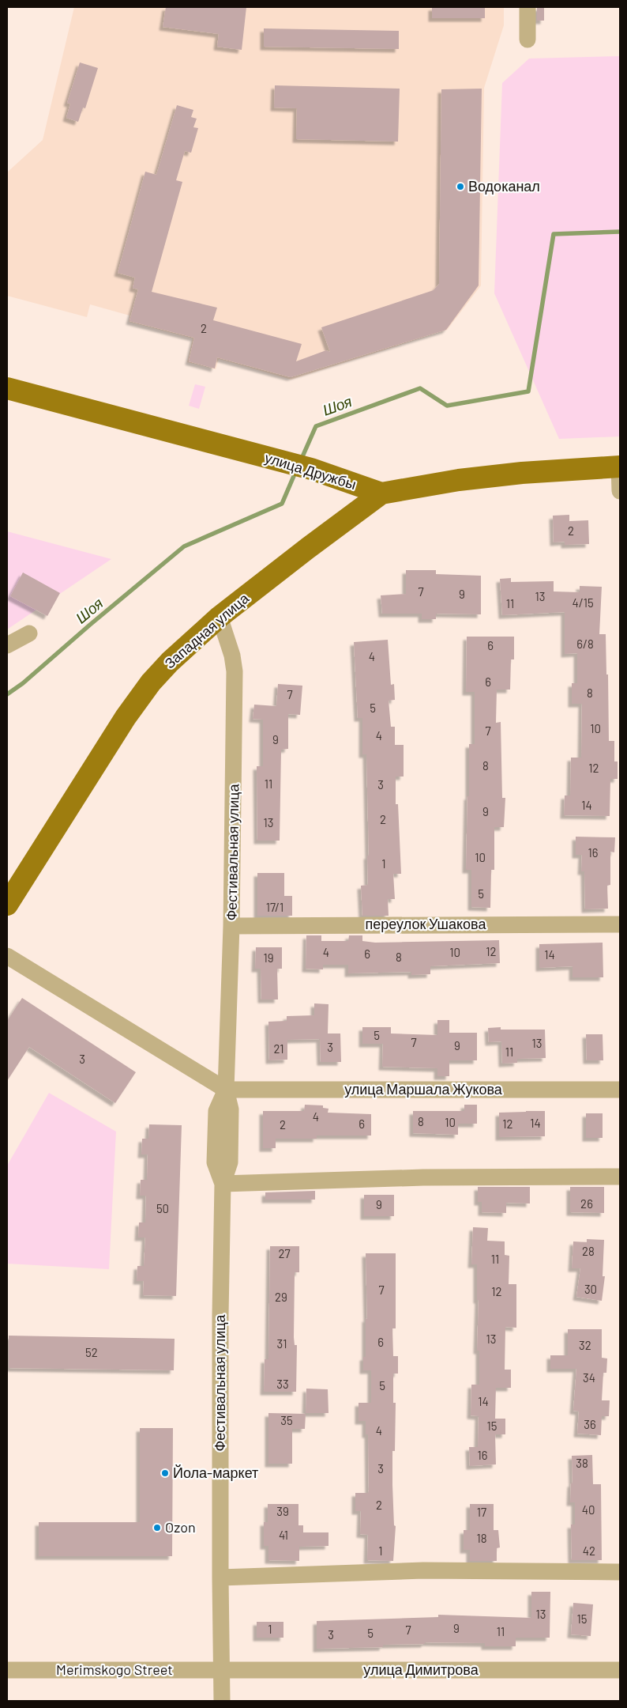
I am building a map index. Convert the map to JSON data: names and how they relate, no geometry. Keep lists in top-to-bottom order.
{
  "streets": {
    "main road": ["улица Дружбы", "Западная улица"],
    "street": [
      "Фестивальная улица",
      "переулок Ушакова",
      "улица Маршала Жукова",
      "Merimskogo Street",
      "улица Димитрова"
    ]
  },
  "crossings": [
    ["улица Дружбы", "Западная улица"],
    ["Западная улица", "Фестивальная улица"],
    ["Фестивальная улица", "переулок Ушакова"],
    ["Фестивальная улица", "улица Маршала Жукова"],
    ["Фестивальная улица", "Merimskogo Street"],
    ["Фестивальная улица", "улица Димитрова"],
    ["Merimskogo Street", "улица Димитрова"]
  ],
  "water": ["Шоя"],
  "places": ["Водоканал", "Йола-маркет", "Ozon"],
  "house_numbers": [
    "2",
    "2",
    "7",
    "9",
    "13",
    "4/15",
    "11",
    "6/8",
    "6",
    "4",
    "6",
    "8",
    "7",
    "5",
    "10",
    "7",
    "4",
    "9",
    "8",
    "12",
    "11",
    "3",
    "14",
    "9",
    "2",
    "13",
    "16",
    "10",
    "1",
    "5",
    "17/1",
    "12",
    "4",
    "10",
    "6",
    "14",
    "8",
    "19",
    "5",
    "7",
    "13",
    "9",
    "3",
    "21",
    "11",
    "3",
    "4",
    "8",
    "10",
    "14",
    "6",
    "12",
    "2",
    "26",
    "9",
    "50",
    "28",
    "27",
    "11",
    "30",
    "7",
    "12",
    "29",
    "13",
    "6",
    "31",
    "32",
    "52",
    "34",
    "33",
    "5",
    "14",
    "35",
    "36",
    "15",
    "4",
    "16",
    "38",
    "3",
    "2",
    "40",
    "39",
    "17",
    "41",
    "18",
    "1",
    "42",
    "13",
    "15",
    "9",
    "1",
    "7",
    "11",
    "5",
    "3"
  ]
}
